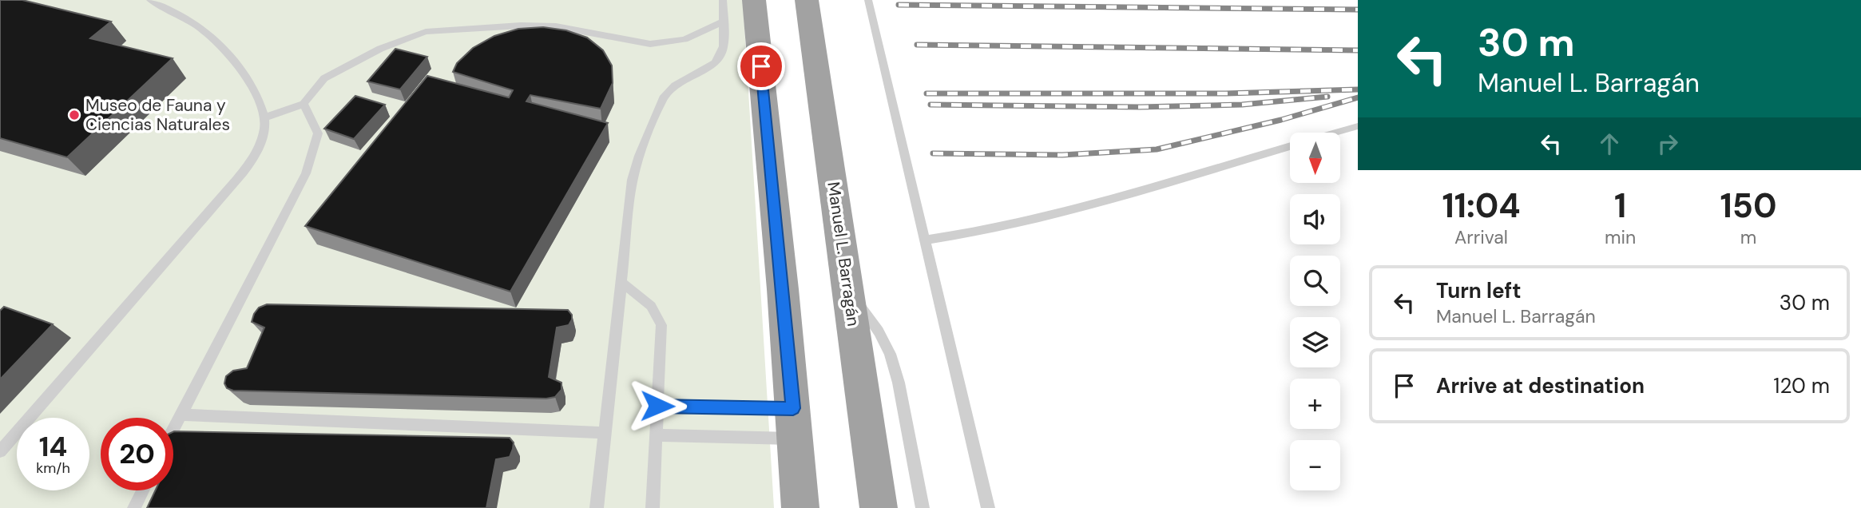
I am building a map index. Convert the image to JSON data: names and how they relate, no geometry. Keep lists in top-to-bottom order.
{
  "streets": {
    "highway": ["Manuel L. Barragán"]
  },
  "places": ["Museo de Fauna y Ciencias Naturales"],
  "north": "bottom",
  "page": {
    "turn": ["30 m", "Manuel L. Barragán"],
    "map_buttons": ["+", "−"],
    "eta": [
      "11:04",
      "Arrival",
      "1",
      "min",
      "150",
      "m"
    ],
    "list": [
      {
        "name": "Turn left",
        "note": "Manuel L. Barragán",
        "value": "30 m"
      },
      {
        "name": "Arrive at destination",
        "value": "120 m"
      }
    ],
    "speed": "14 km/h",
    "limit": "20"
  }
}
